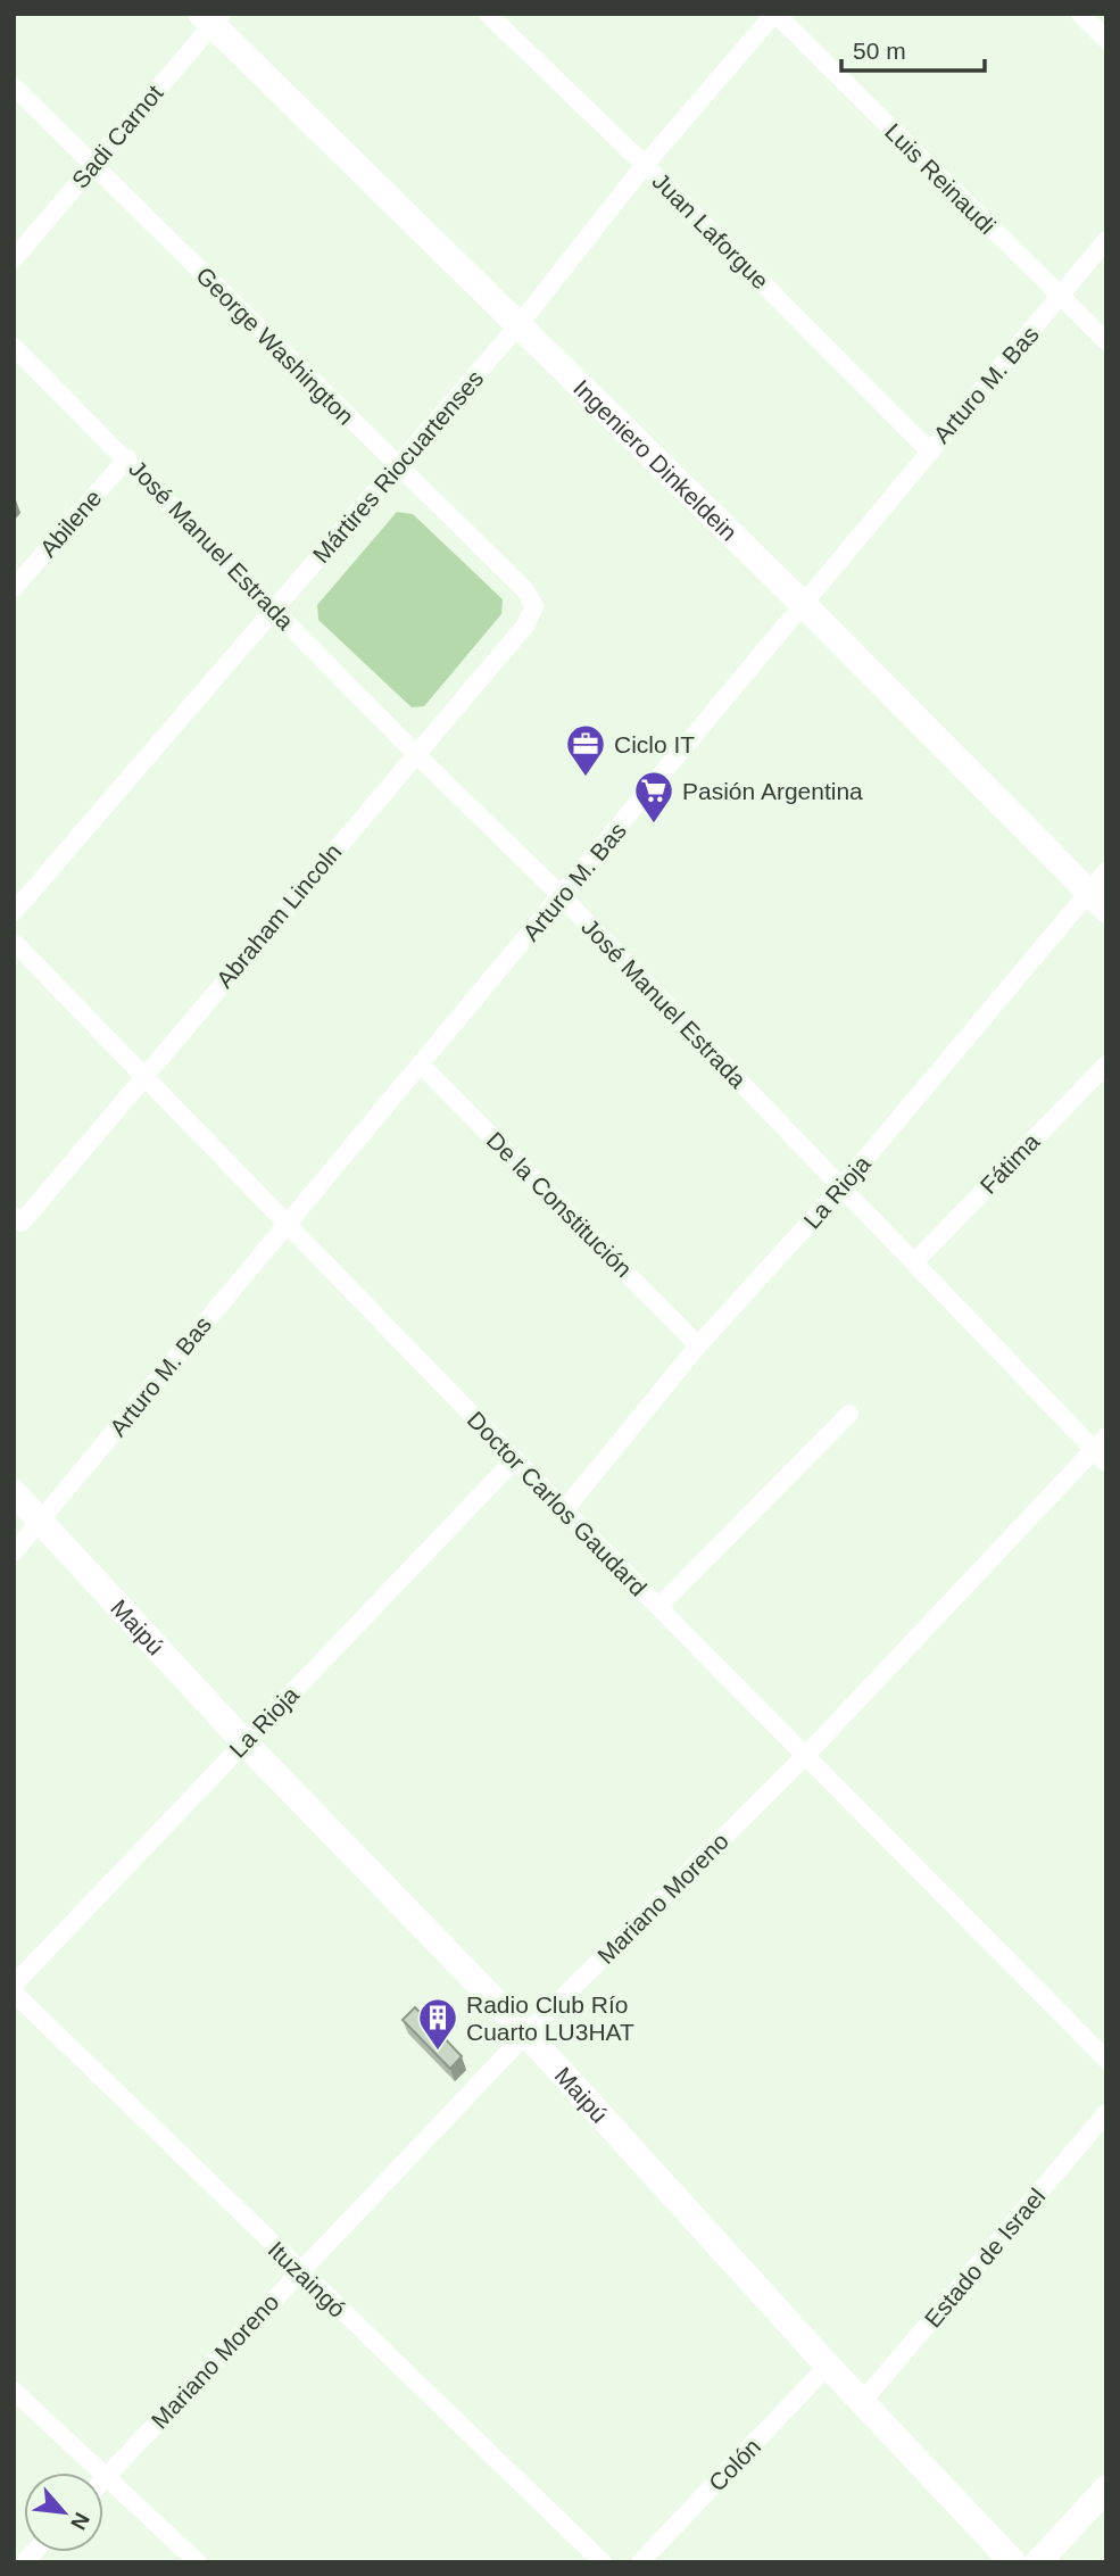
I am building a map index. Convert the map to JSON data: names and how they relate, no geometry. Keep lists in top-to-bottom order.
{
  "streets": {
    "main road": ["Ingeniero Dinkeldein", "Maipú"],
    "street": [
      "Sadi Carnot",
      "Luis Reinaudi",
      "Juan Laforgue",
      "George Washington",
      "Arturo M. Bas",
      "Mártires Riocuartenses",
      "Abilene",
      "José Manuel Estrada",
      "Abraham Lincoln",
      "Fátima",
      "La Rioja",
      "De la Constitución",
      "Doctor Carlos Gaudard",
      "Mariano Moreno",
      "Estado de Israel",
      "Ituzaingó",
      "Colón"
    ]
  },
  "crossings": [
    ["Sadi Carnot", "George Washington"],
    ["Sadi Carnot", "Ingeniero Dinkeldein"],
    ["Luis Reinaudi", "Arturo M. Bas"],
    ["Luis Reinaudi", "Mártires Riocuartenses"],
    ["Juan Laforgue", "Arturo M. Bas"],
    ["Juan Laforgue", "Mártires Riocuartenses"],
    ["George Washington", "Mártires Riocuartenses"],
    ["George Washington", "Abraham Lincoln"],
    ["Arturo M. Bas", "Ingeniero Dinkeldein"],
    ["Arturo M. Bas", "José Manuel Estrada"],
    ["Arturo M. Bas", "De la Constitución"],
    ["Arturo M. Bas", "Doctor Carlos Gaudard"],
    ["Arturo M. Bas", "Maipú"],
    ["Ingeniero Dinkeldein", "Mártires Riocuartenses"],
    ["Ingeniero Dinkeldein", "La Rioja"],
    ["Mártires Riocuartenses", "José Manuel Estrada"],
    ["Abilene", "José Manuel Estrada"],
    ["José Manuel Estrada", "Abraham Lincoln"],
    ["José Manuel Estrada", "Fátima"],
    ["José Manuel Estrada", "La Rioja"],
    ["José Manuel Estrada", "Mariano Moreno"],
    ["Abraham Lincoln", "Doctor Carlos Gaudard"],
    ["La Rioja", "De la Constitución"],
    ["La Rioja", "Doctor Carlos Gaudard"],
    ["La Rioja", "Maipú"],
    ["Doctor Carlos Gaudard", "Mariano Moreno"],
    ["Maipú", "Mariano Moreno"],
    ["Maipú", "Estado de Israel"],
    ["Maipú", "Colón"],
    ["Mariano Moreno", "Ituzaingó"]
  ],
  "places": {
    "office": ["Ciclo IT"],
    "supermarket": ["Pasión Argentina"],
    "building": ["Radio Club Río Cuarto LU3HAT"]
  },
  "scale_bar": "50 m",
  "north": "bottom right"
}
